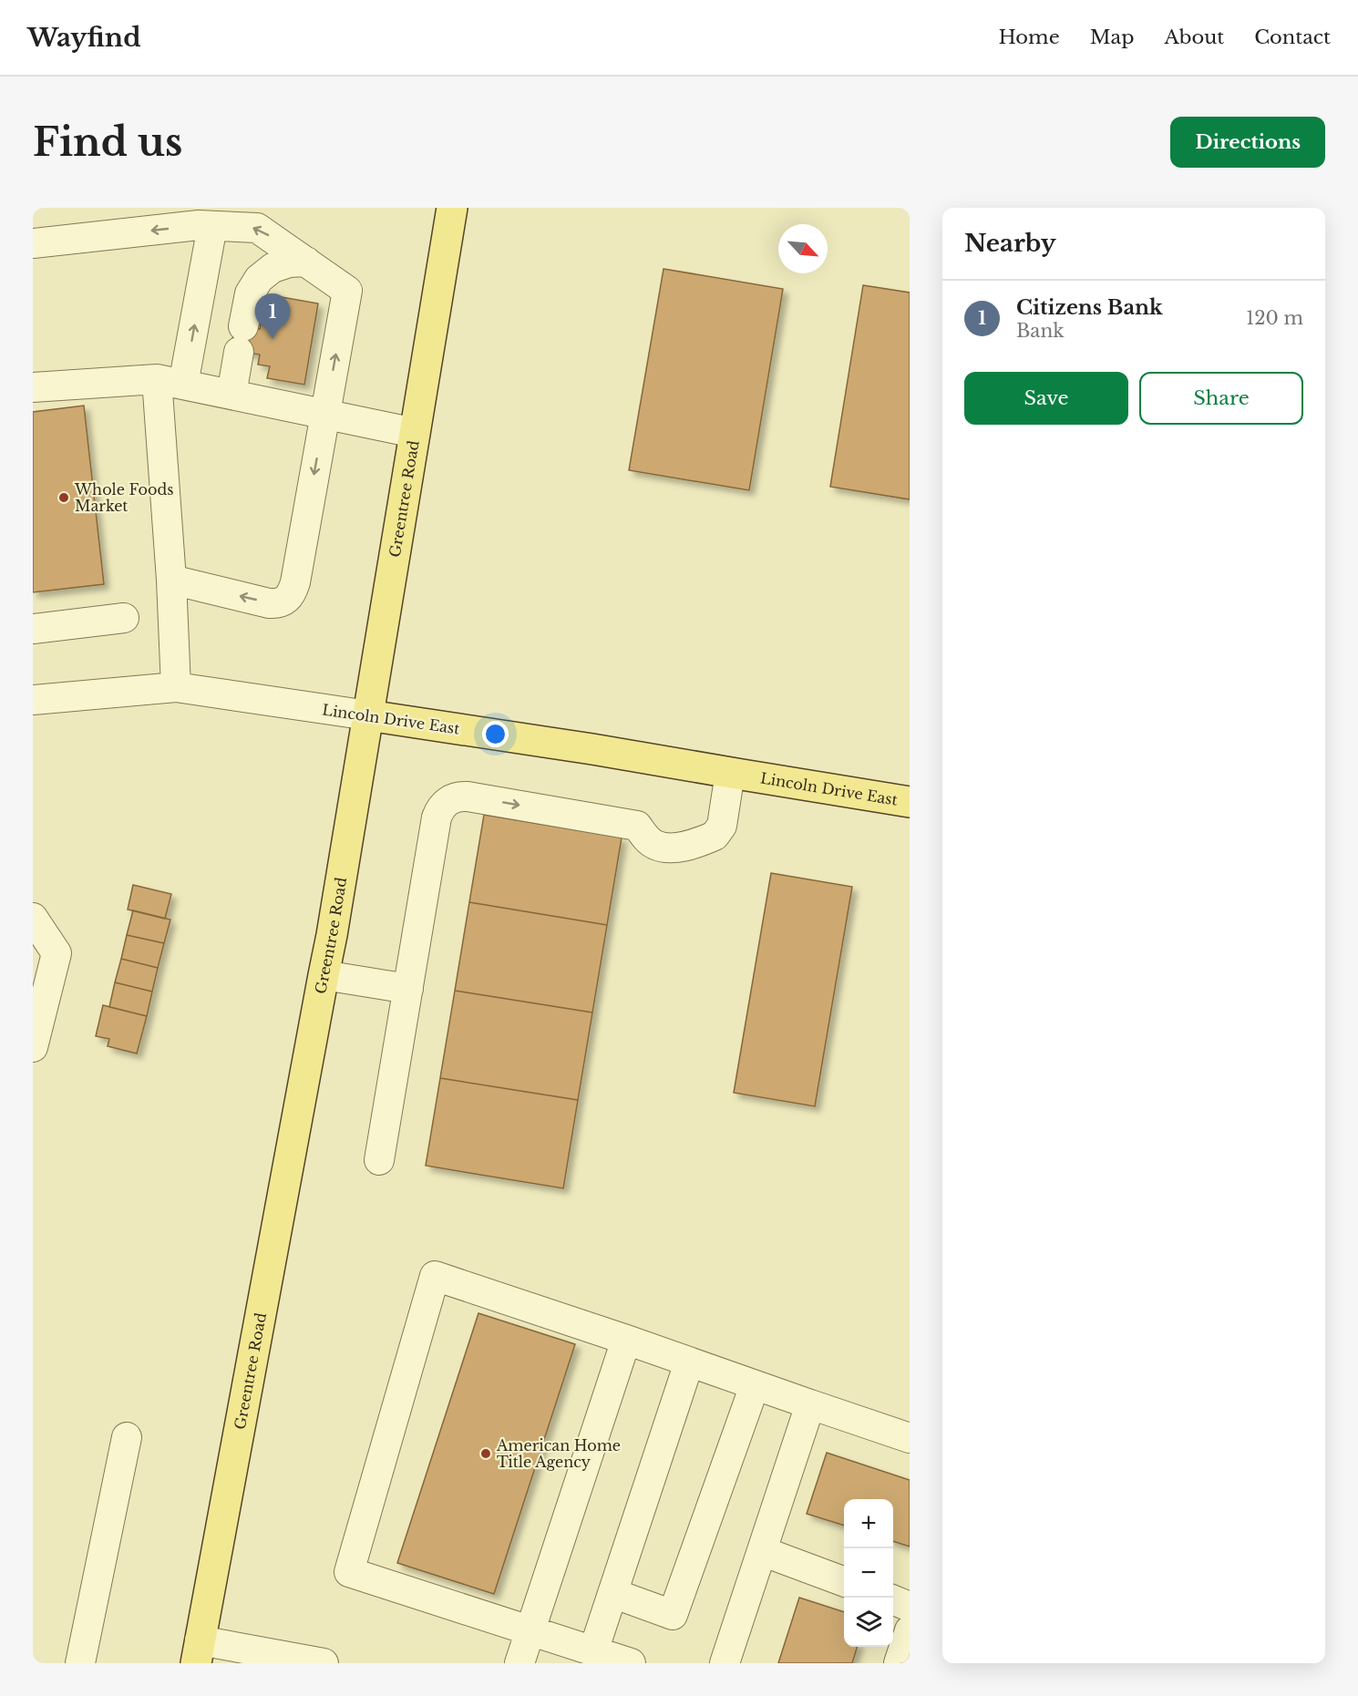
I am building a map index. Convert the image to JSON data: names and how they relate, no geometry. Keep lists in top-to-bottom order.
{
  "streets": {
    "main road": ["Greentree Road", "Lincoln Drive East"]
  },
  "crossings": [
    ["Greentree Road", "Lincoln Drive East"]
  ],
  "places": ["Whole Foods Market", "American Home Title Agency"],
  "north": "bottom right",
  "page": {
    "header": "Wayfind",
    "nav": [
      "Home",
      "Map",
      "About",
      "Contact"
    ],
    "buttons": [
      "Directions",
      ["Save", "Share"]
    ],
    "title": "Find us",
    "heading": "Nearby",
    "list": [
      {
        "mark": "1",
        "name": "Citizens Bank",
        "note": "Bank",
        "value": "120 m"
      }
    ],
    "pins": "1",
    "map_buttons": ["+", "−"]
  }
}
